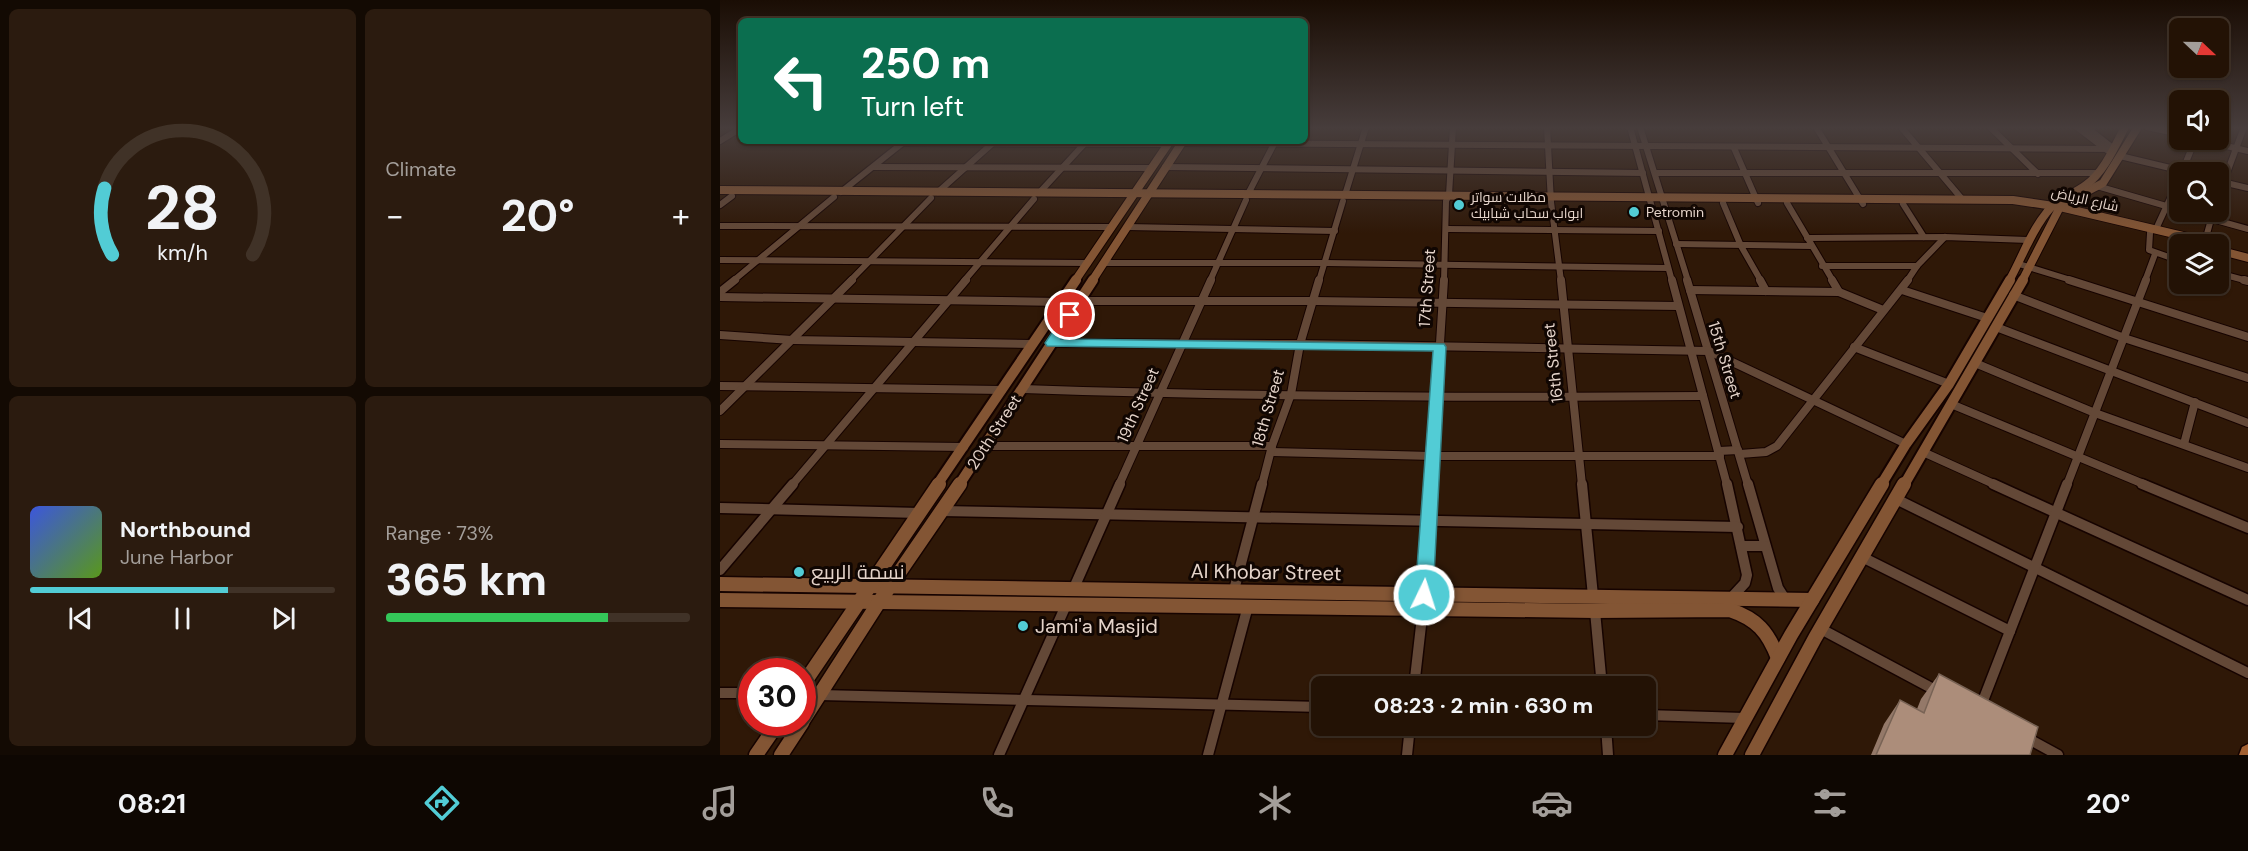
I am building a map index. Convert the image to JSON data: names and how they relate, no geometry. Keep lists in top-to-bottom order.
{
  "streets": {
    "street": [
      "شارع الرياض",
      "17th Street",
      "15th Street",
      "16th Street",
      "19th Street",
      "18th Street",
      "20th Street",
      "Al Khobar Street"
    ]
  },
  "crossings": [
    ["شارع الرياض", "17th Street"],
    ["شارع الرياض", "15th Street"],
    ["شارع الرياض", "16th Street"],
    ["شارع الرياض", "19th Street"],
    ["شارع الرياض", "18th Street"],
    ["شارع الرياض", "20th Street"],
    ["17th Street", "Al Khobar Street"],
    ["15th Street", "Al Khobar Street"],
    ["16th Street", "Al Khobar Street"],
    ["19th Street", "Al Khobar Street"],
    ["18th Street", "Al Khobar Street"],
    ["20th Street", "Al Khobar Street"]
  ],
  "places": [
    "مظلات سواتر ابواب سحاب شبابيك",
    "Petromin",
    "نسمة الربيع",
    "Jami'a Masjid"
  ],
  "north": "right",
  "page": {
    "tile": [
      "Climate",
      ["Range · 73%", "365 km"]
    ],
    "turn": ["250 m", "Turn left"],
    "heat": ["−", "20°", "+"],
    "song": ["Northbound", "June Harbor"],
    "limit": "30",
    "trip": "08:23 · 2 min · 630 m",
    "tabs": ["08:21", "20°"],
    "gauge": ["28", "km/h"]
  }
}
